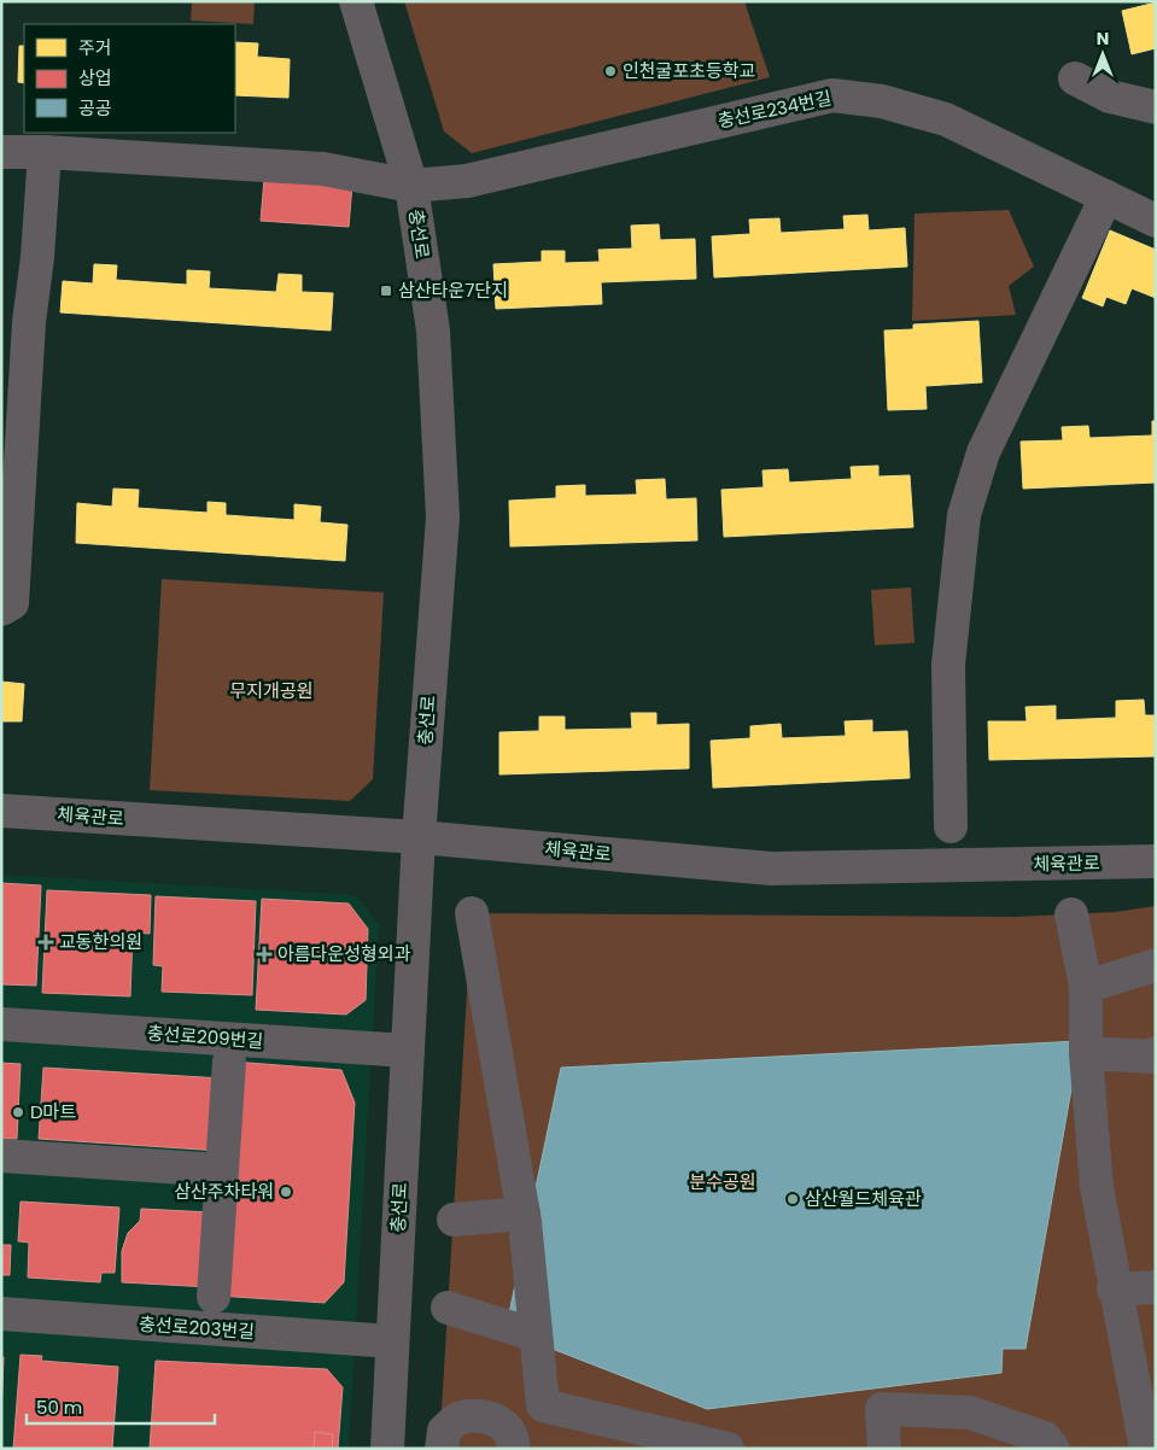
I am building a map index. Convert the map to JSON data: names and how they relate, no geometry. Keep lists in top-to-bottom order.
{
  "streets": {
    "street": [
      "충선로234번길",
      "충선로",
      "체육관로",
      "충선로209번길",
      "충선로203번길"
    ]
  },
  "crossings": [
    ["충선로234번길", "충선로"],
    ["충선로", "체육관로"],
    ["충선로", "충선로209번길"],
    ["충선로", "충선로203번길"]
  ],
  "parks": ["무지개공원", "분수공원"],
  "places": {
    "other": [
      "인천굴포초등학교",
      "D마트",
      "삼산주차타워",
      "삼산월드체육관"
    ],
    "transit": ["삼산타운7단지"],
    "health": ["교동한의원", "아름다운성형외과"]
  },
  "legend": ["주거", "상업", "공공"],
  "scale_bar": "50 m",
  "north": "top"
}
